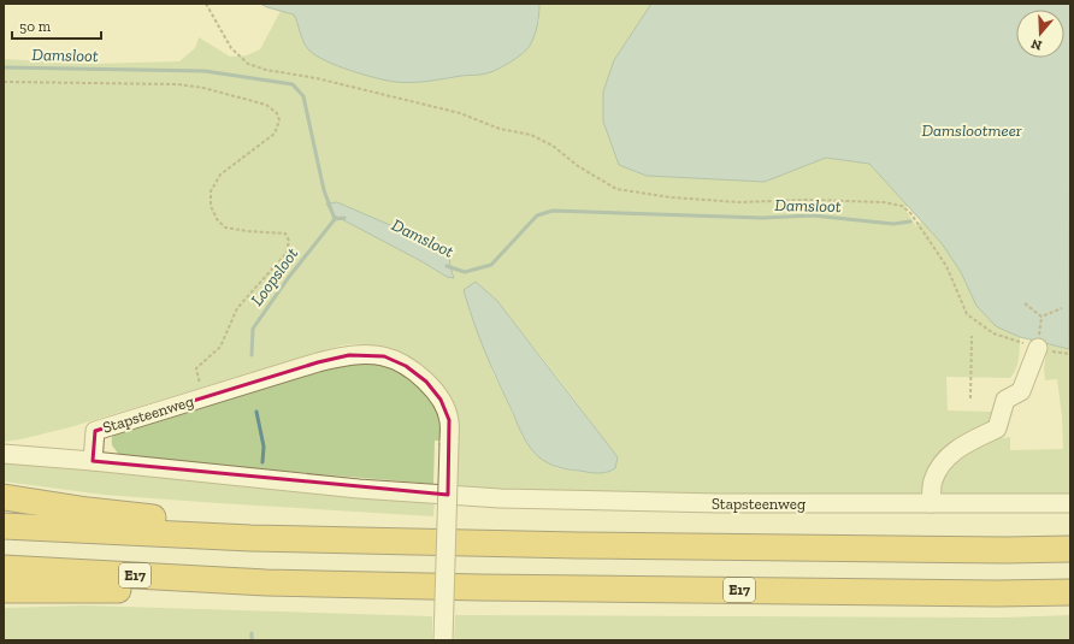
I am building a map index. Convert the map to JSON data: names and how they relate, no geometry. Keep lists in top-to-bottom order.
{
  "streets": {
    "highway": ["E17"],
    "street": ["Stapsteenweg"]
  },
  "water": ["Damsloot", "Damslootmeer", "Loopsloot"],
  "scale_bar": "50 m",
  "north": "bottom"
}
